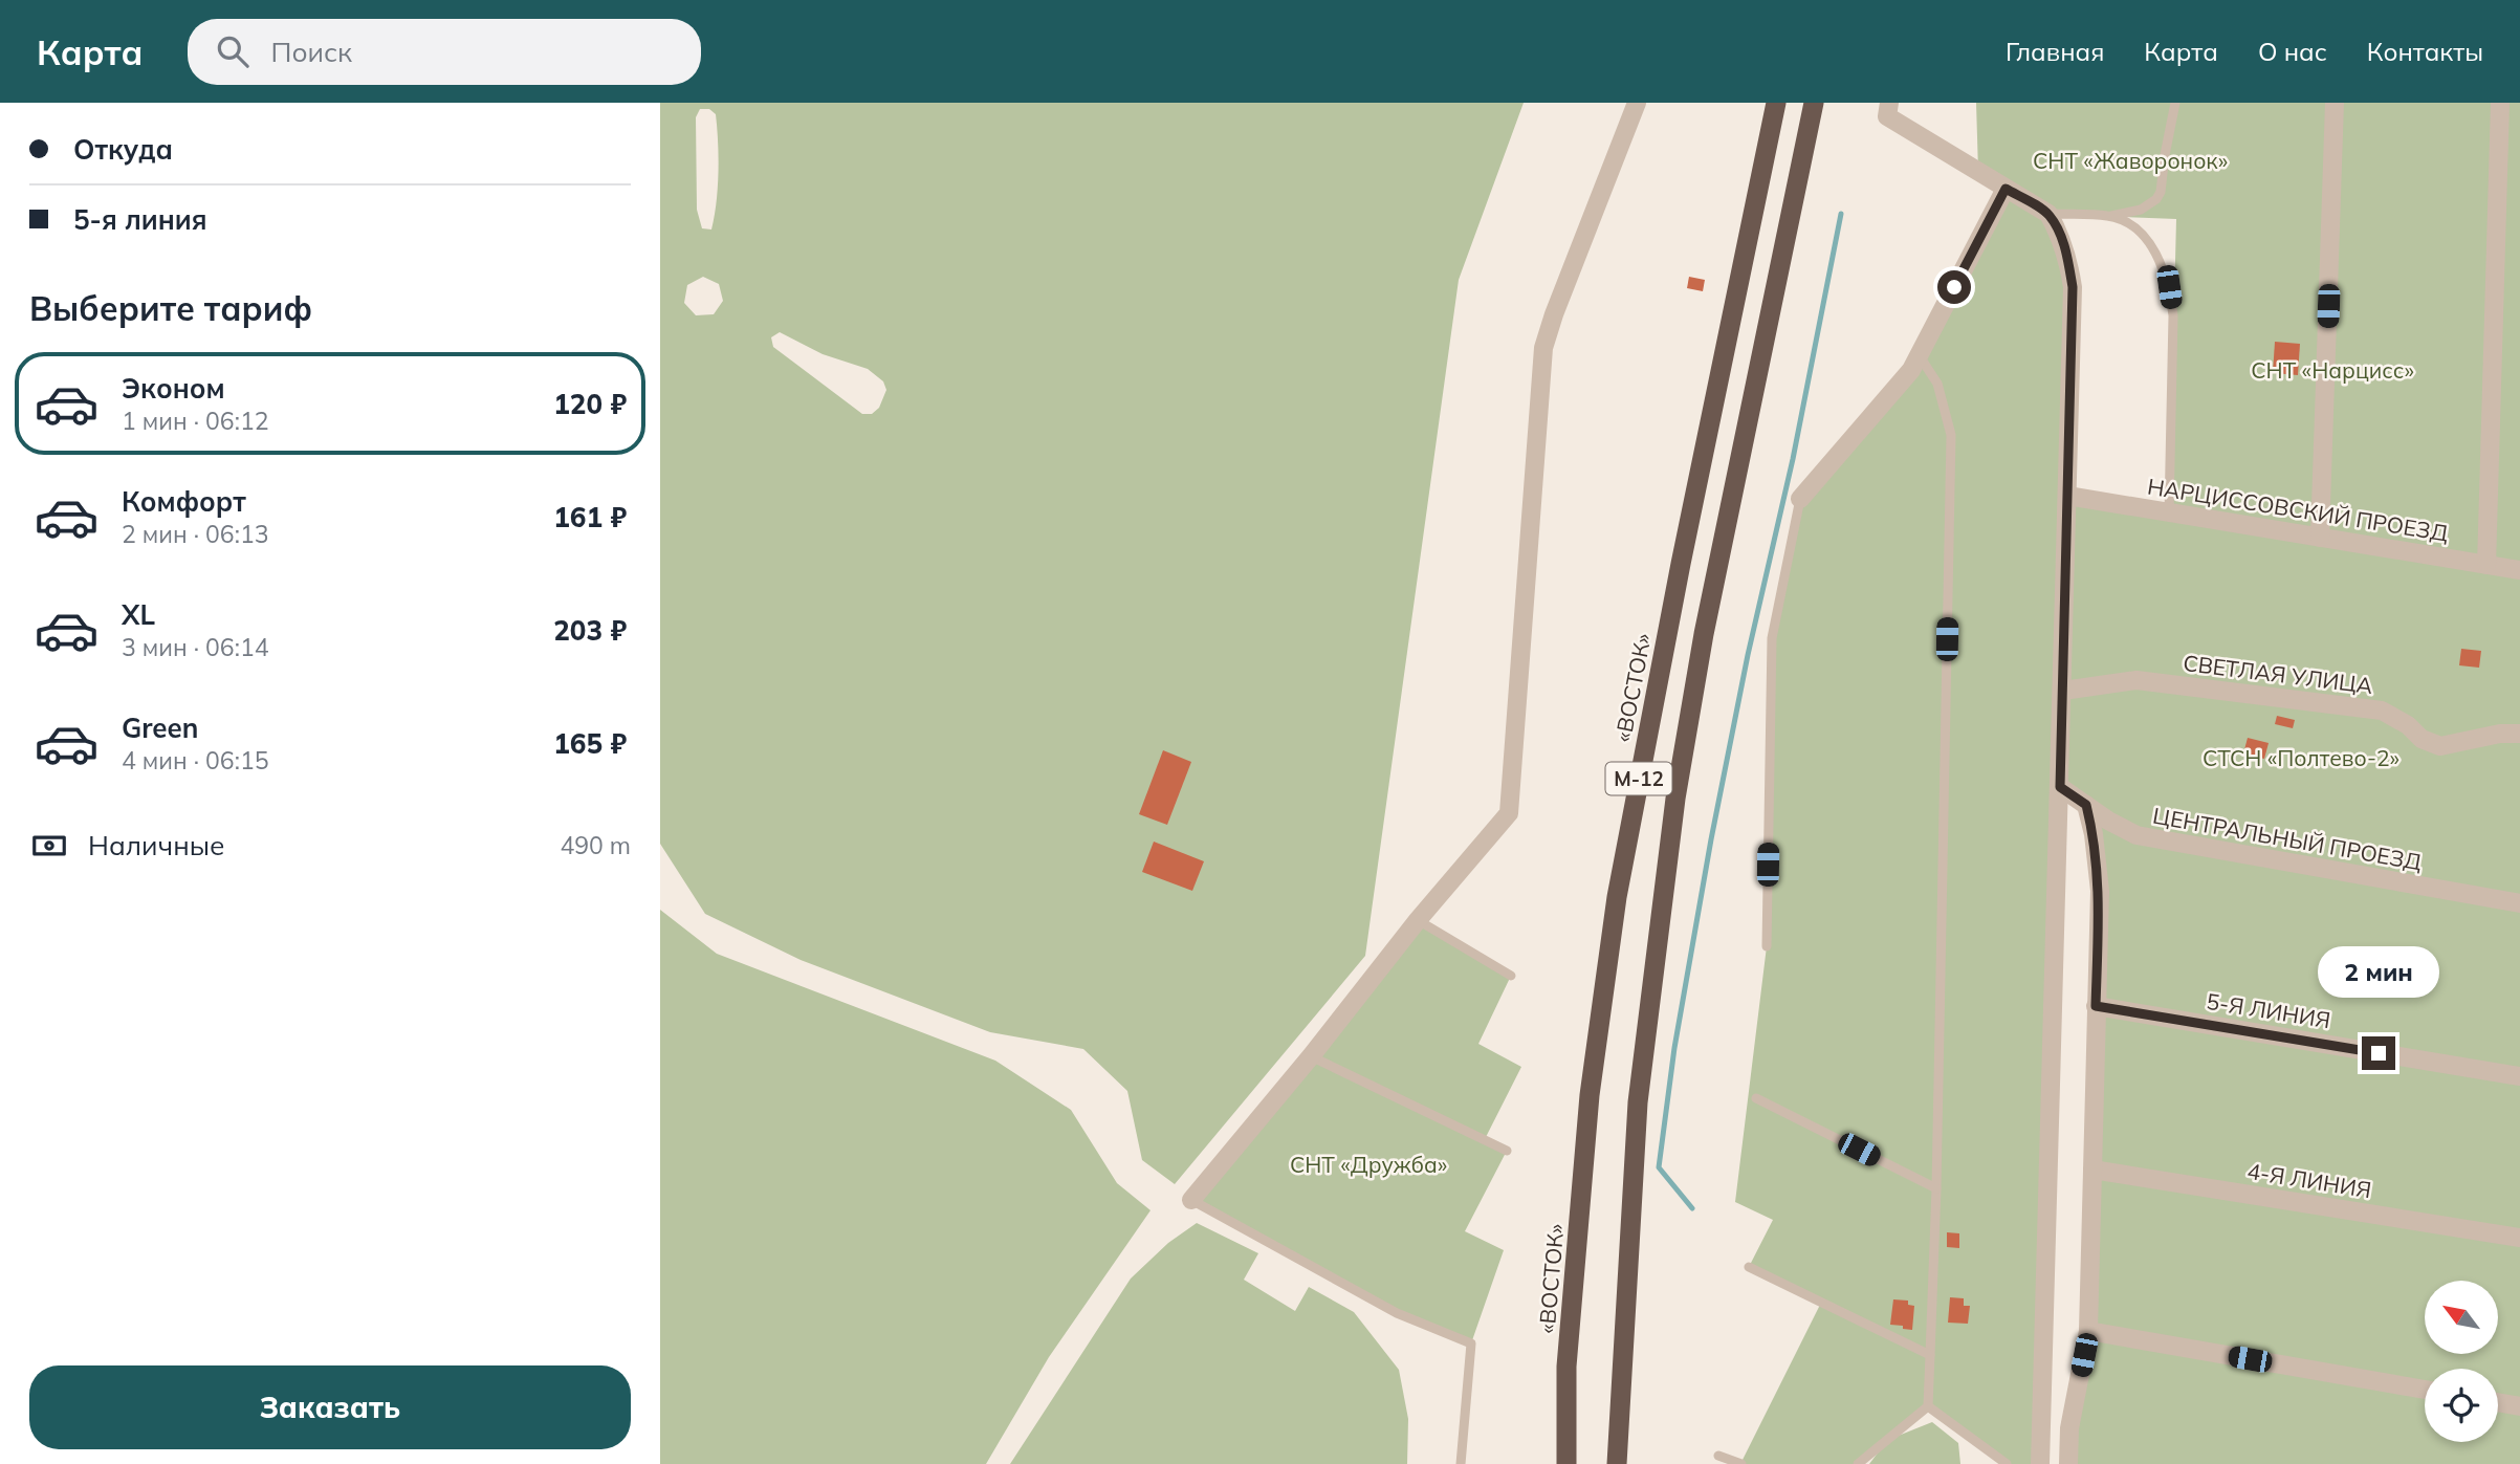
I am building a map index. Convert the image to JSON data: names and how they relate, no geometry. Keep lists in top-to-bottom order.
{
  "streets": {
    "highway": ["«ВОСТОК»", "М-12"],
    "street": [
      "НАРЦИССОВСКИЙ ПРОЕЗД",
      "СВЕТЛАЯ УЛИЦА",
      "ЦЕНТРАЛЬНЫЙ ПРОЕЗД",
      "5-Я ЛИНИЯ",
      "4-Я ЛИНИЯ"
    ]
  },
  "parks": [
    "СНТ «Жаворонок»",
    "СНТ «Нарцисс»",
    "СТСН «Полтево-2»",
    "СНТ «Дружба»"
  ],
  "north": "top left",
  "page": {
    "header": "Карта",
    "search": "Поиск",
    "nav": [
      "Главная",
      "Карта",
      "О нас",
      "Контакты"
    ],
    "banner": ["Откуда", "5-я линия"],
    "heading": "Выберите тариф",
    "list": [
      {
        "name": "Эконом",
        "note": "1 мин · 06:12",
        "value": "120 ₽"
      },
      {
        "name": "Комфорт",
        "note": "2 мин · 06:13",
        "value": "161 ₽"
      },
      {
        "name": "XL",
        "note": "3 мин · 06:14",
        "value": "203 ₽"
      },
      {
        "name": "Green",
        "note": "4 мин · 06:15",
        "value": "165 ₽"
      }
    ],
    "pay": ["Наличные", "490 m"],
    "bubble": "2 мин",
    "buttons": "Заказать"
  }
}
